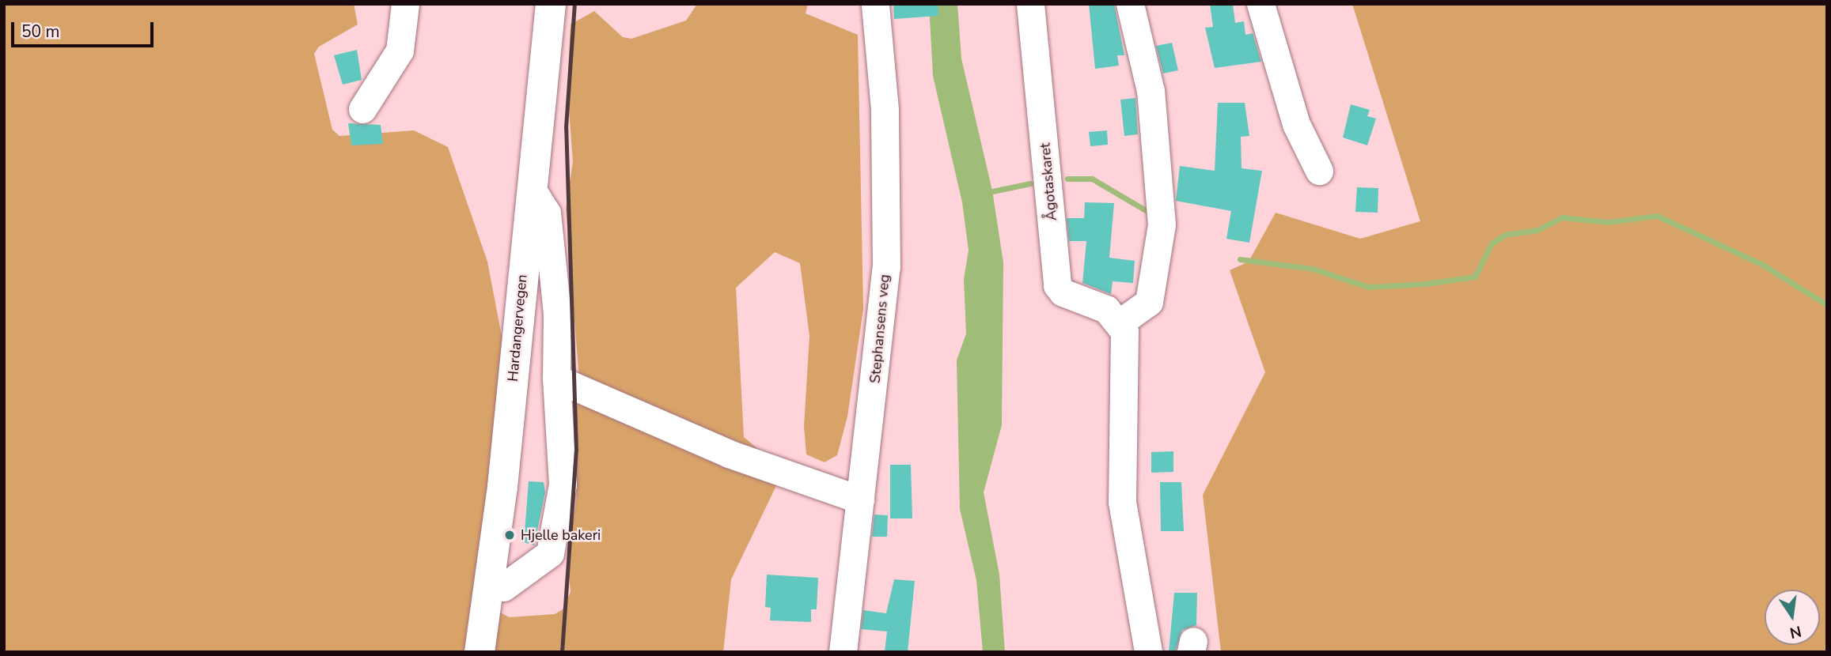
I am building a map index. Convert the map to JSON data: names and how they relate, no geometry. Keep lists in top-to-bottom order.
{
  "streets": {
    "main road": ["Hardangervegen"],
    "street": ["Ågotaskaret", "Stephansens veg"]
  },
  "places": ["Hjelle bakeri"],
  "scale_bar": "50 m",
  "north": "bottom"
}
